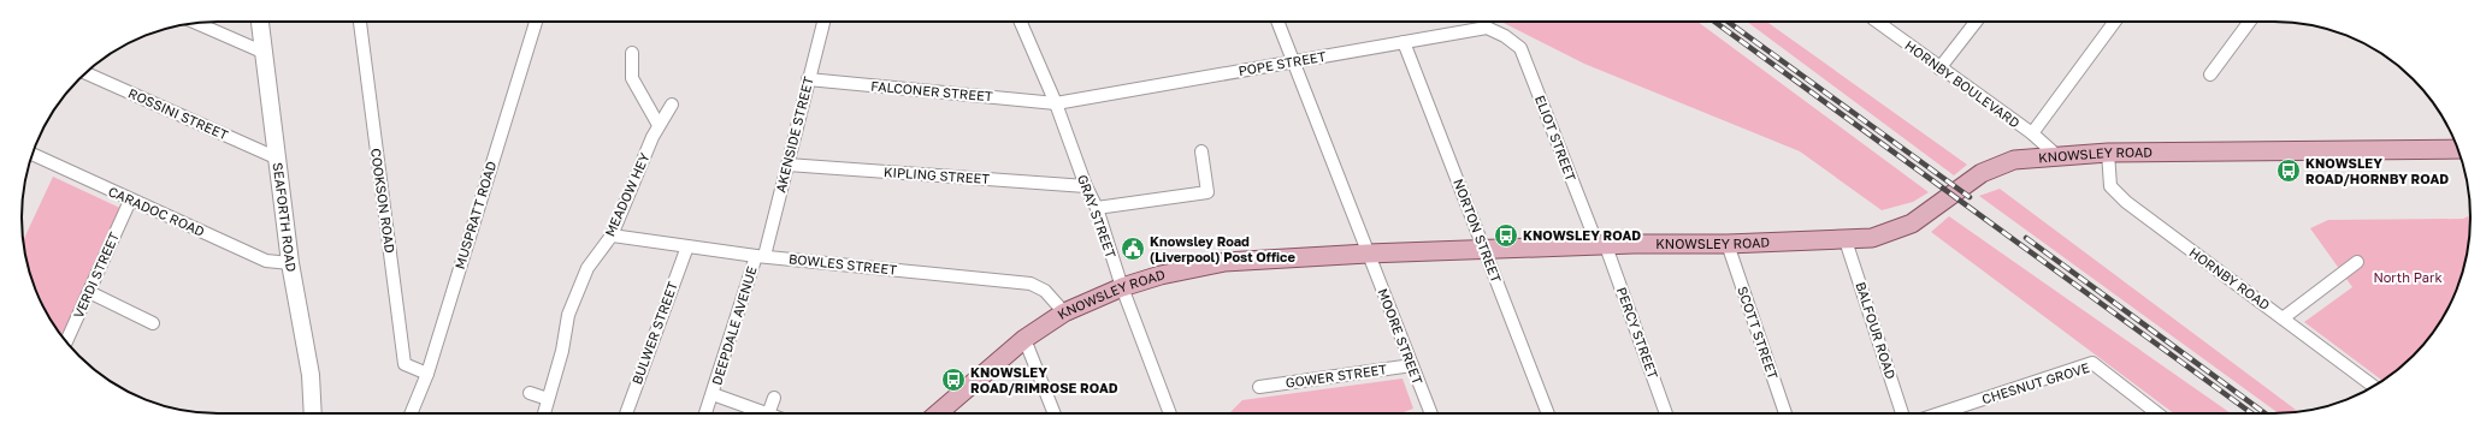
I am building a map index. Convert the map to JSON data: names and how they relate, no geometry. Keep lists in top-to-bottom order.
{
  "streets": {
    "main road": ["KNOWSLEY ROAD", "SEAFORTH ROAD"],
    "street": [
      "POPE STREET",
      "HORNBY BOULEVARD",
      "FALCONER STREET",
      "ROSSINI STREET",
      "AKENSIDE STREET",
      "ELIOT STREET",
      "KIPLING STREET",
      "MEADOW HEY",
      "COOKSON ROAD",
      "CARADOC ROAD",
      "MUSPRATT ROAD",
      "GRAY STREET",
      "NORTON STREET",
      "BOWLES STREET",
      "VERDI STREET",
      "HORNBY ROAD",
      "DEEPDALE AVENUE",
      "BALFOUR ROAD",
      "BULWER STREET",
      "PERCY STREET",
      "SCOTT STREET",
      "MOORE STREET",
      "GOWER STREET",
      "CHESNUT GROVE"
    ]
  },
  "crossings": [
    ["POPE STREET", "FALCONER STREET"],
    ["POPE STREET", "ELIOT STREET"],
    ["POPE STREET", "GRAY STREET"],
    ["POPE STREET", "NORTON STREET"],
    ["POPE STREET", "MOORE STREET"],
    ["HORNBY BOULEVARD", "KNOWSLEY ROAD"],
    ["FALCONER STREET", "AKENSIDE STREET"],
    ["FALCONER STREET", "GRAY STREET"],
    ["ROSSINI STREET", "SEAFORTH ROAD"],
    ["AKENSIDE STREET", "KIPLING STREET"],
    ["AKENSIDE STREET", "BOWLES STREET"],
    ["AKENSIDE STREET", "DEEPDALE AVENUE"],
    ["ELIOT STREET", "KNOWSLEY ROAD"],
    ["ELIOT STREET", "PERCY STREET"],
    ["KNOWSLEY ROAD", "GRAY STREET"],
    ["KNOWSLEY ROAD", "NORTON STREET"],
    ["KNOWSLEY ROAD", "BOWLES STREET"],
    ["KNOWSLEY ROAD", "HORNBY ROAD"],
    ["KNOWSLEY ROAD", "BALFOUR ROAD"],
    ["KNOWSLEY ROAD", "PERCY STREET"],
    ["KNOWSLEY ROAD", "SCOTT STREET"],
    ["KNOWSLEY ROAD", "MOORE STREET"],
    ["KIPLING STREET", "GRAY STREET"],
    ["MEADOW HEY", "BOWLES STREET"],
    ["COOKSON ROAD", "MUSPRATT ROAD"],
    ["CARADOC ROAD", "SEAFORTH ROAD"],
    ["CARADOC ROAD", "VERDI STREET"],
    ["BOWLES STREET", "DEEPDALE AVENUE"],
    ["BOWLES STREET", "BULWER STREET"],
    ["MOORE STREET", "GOWER STREET"]
  ],
  "parks": ["North Park"],
  "places": {
    "bus stop": ["KNOWSLEY ROAD/HORNBY ROAD", "KNOWSLEY ROAD", "KNOWSLEY ROAD/RIMROSE ROAD"],
    "public building": ["Knowsley Road (Liverpool) Post Office"]
  }
}
